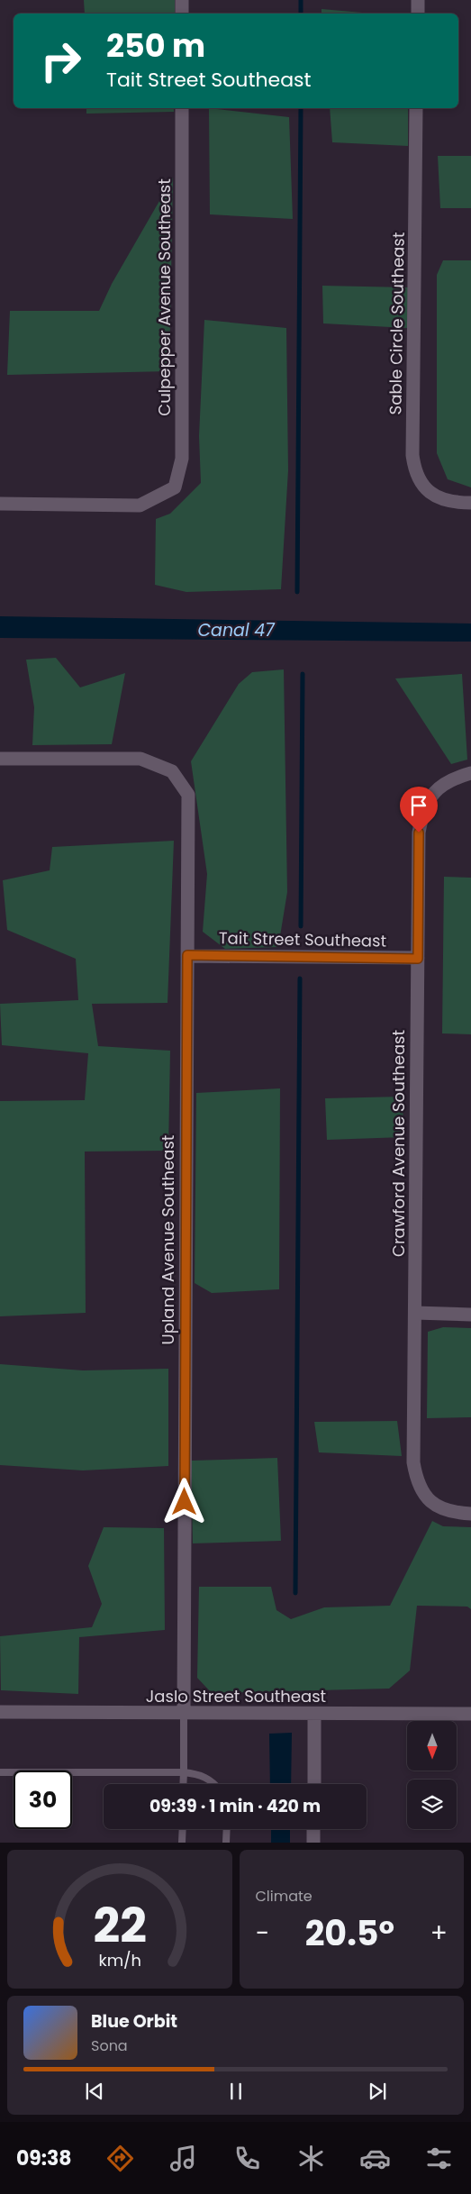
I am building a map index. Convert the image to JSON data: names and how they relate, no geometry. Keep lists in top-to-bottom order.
{
  "streets": {
    "street": [
      "Culpepper Avenue Southeast",
      "Sable Circle Southeast",
      "Tait Street Southeast",
      "Crawford Avenue Southeast",
      "Upland Avenue Southeast",
      "Jaslo Street Southeast"
    ]
  },
  "crossings": [
    ["Tait Street Southeast", "Crawford Avenue Southeast"],
    ["Tait Street Southeast", "Upland Avenue Southeast"],
    ["Upland Avenue Southeast", "Jaslo Street Southeast"]
  ],
  "water": ["Canal 47"],
  "north": "bottom",
  "page": {
    "turn": ["250 m", "Tait Street Southeast"],
    "limit": "30",
    "trip": "09:39 · 1 min · 420 m",
    "tile": "Climate",
    "heat": ["−", "20.5°", "+"],
    "song": ["Blue Orbit", "Sona"],
    "tabs": "09:38",
    "gauge": ["22", "km/h"]
  }
}
